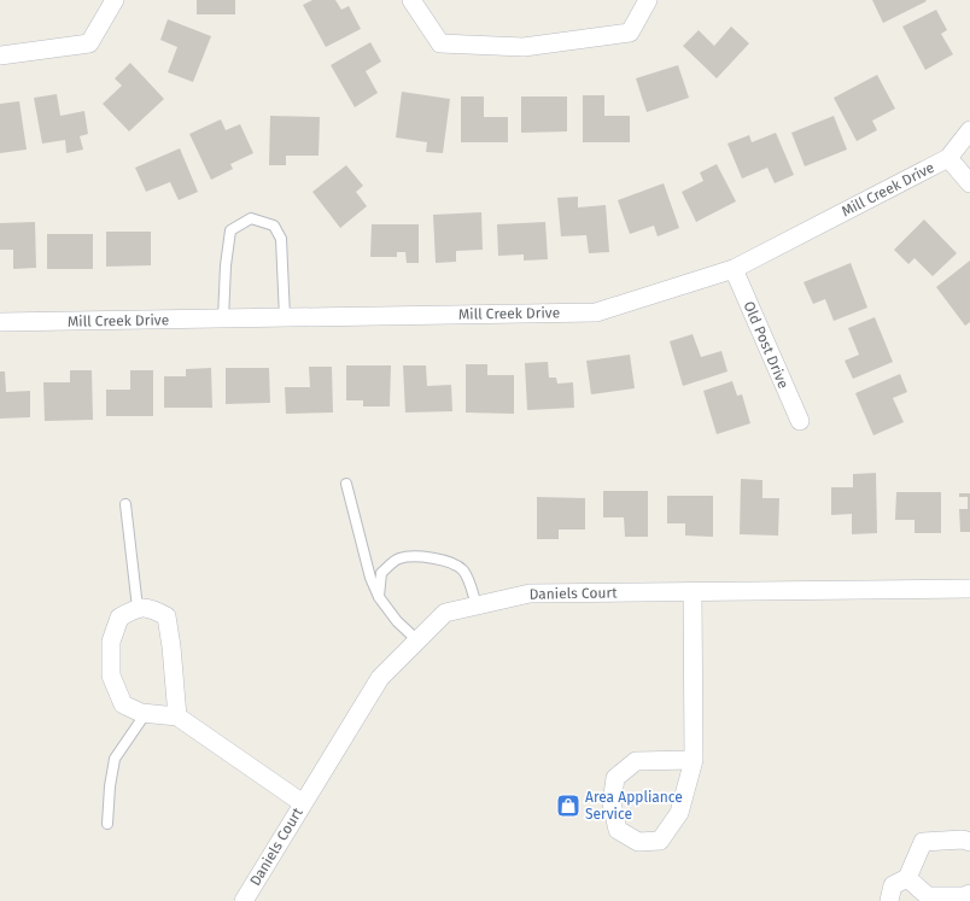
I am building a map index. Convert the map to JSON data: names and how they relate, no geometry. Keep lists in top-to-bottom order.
{
  "streets": {
    "street": ["Mill Creek Drive", "Old Post Drive", "Daniels Court"]
  },
  "crossings": [
    ["Mill Creek Drive", "Old Post Drive"]
  ],
  "places": {
    "shop": ["Area Appliance Service"]
  }
}
